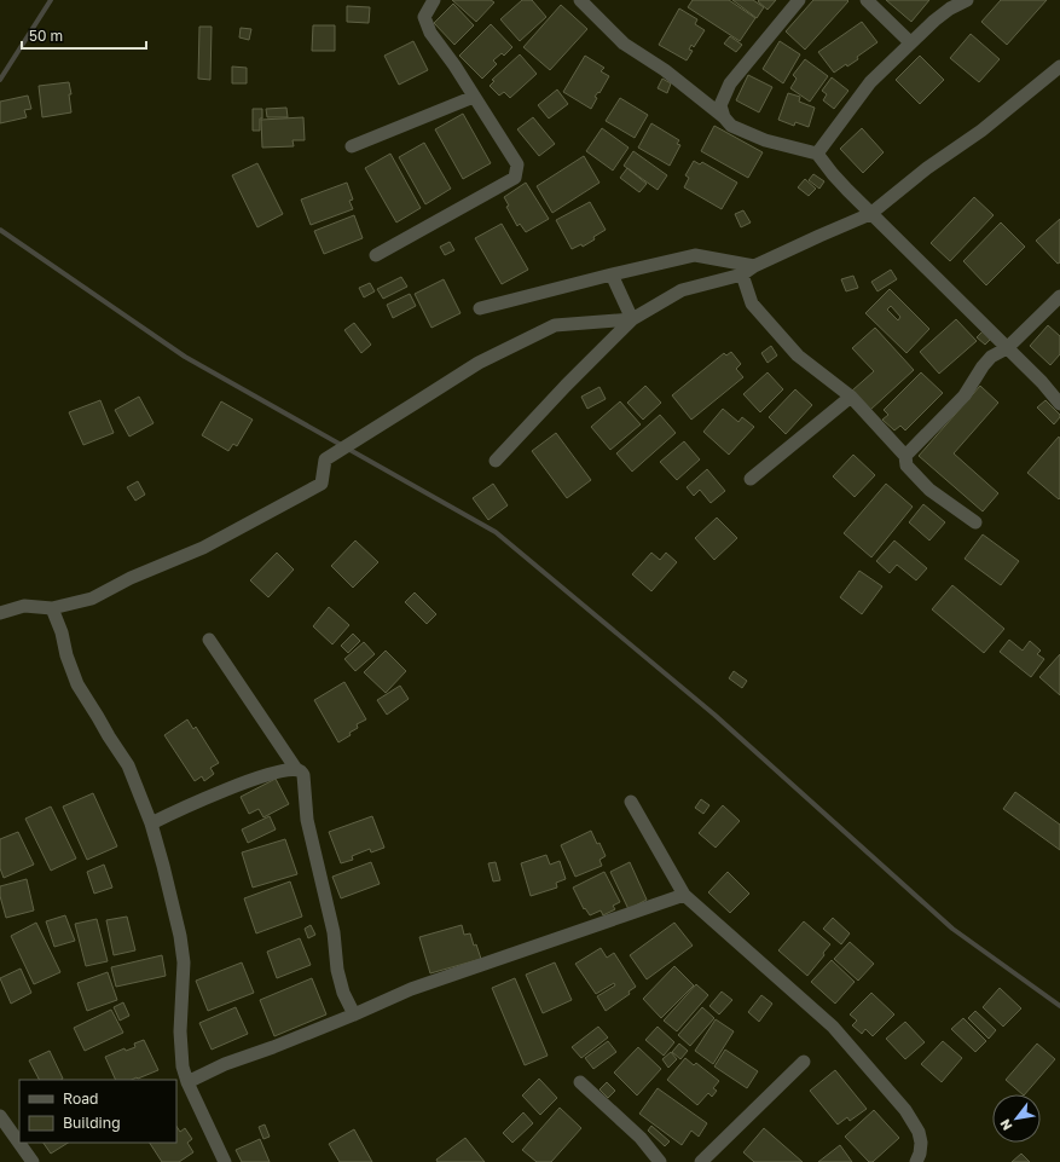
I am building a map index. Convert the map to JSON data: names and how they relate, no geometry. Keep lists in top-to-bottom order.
{
  "legend": ["Road", "Building"],
  "scale_bar": "50 m",
  "north": "bottom left"
}
